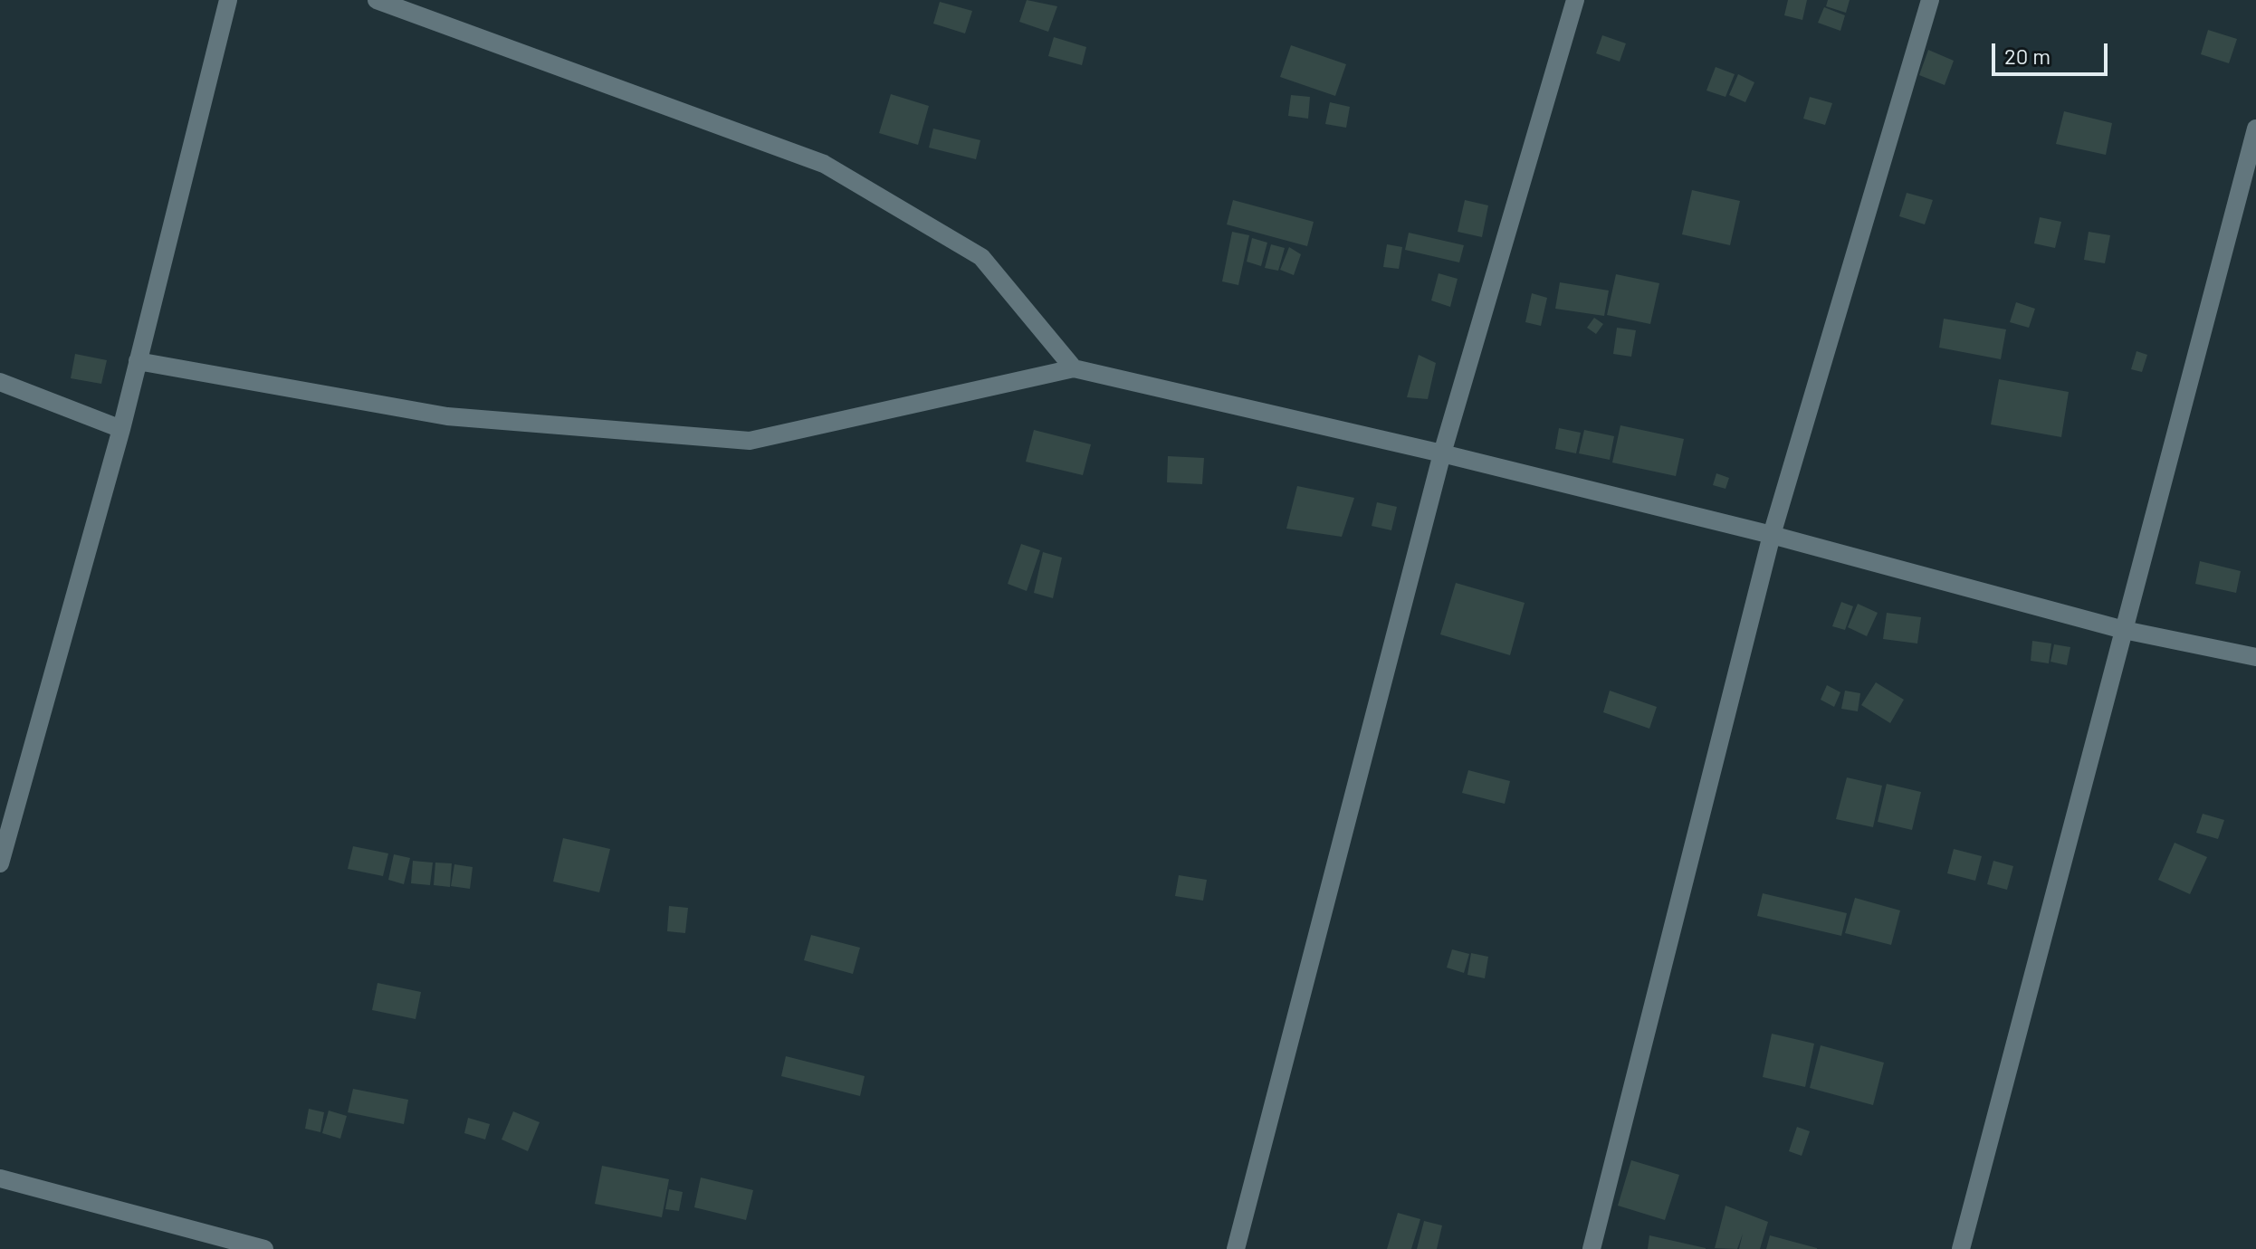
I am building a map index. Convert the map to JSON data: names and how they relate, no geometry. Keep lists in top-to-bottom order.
{
  "scale_bar": "20 m"
}
